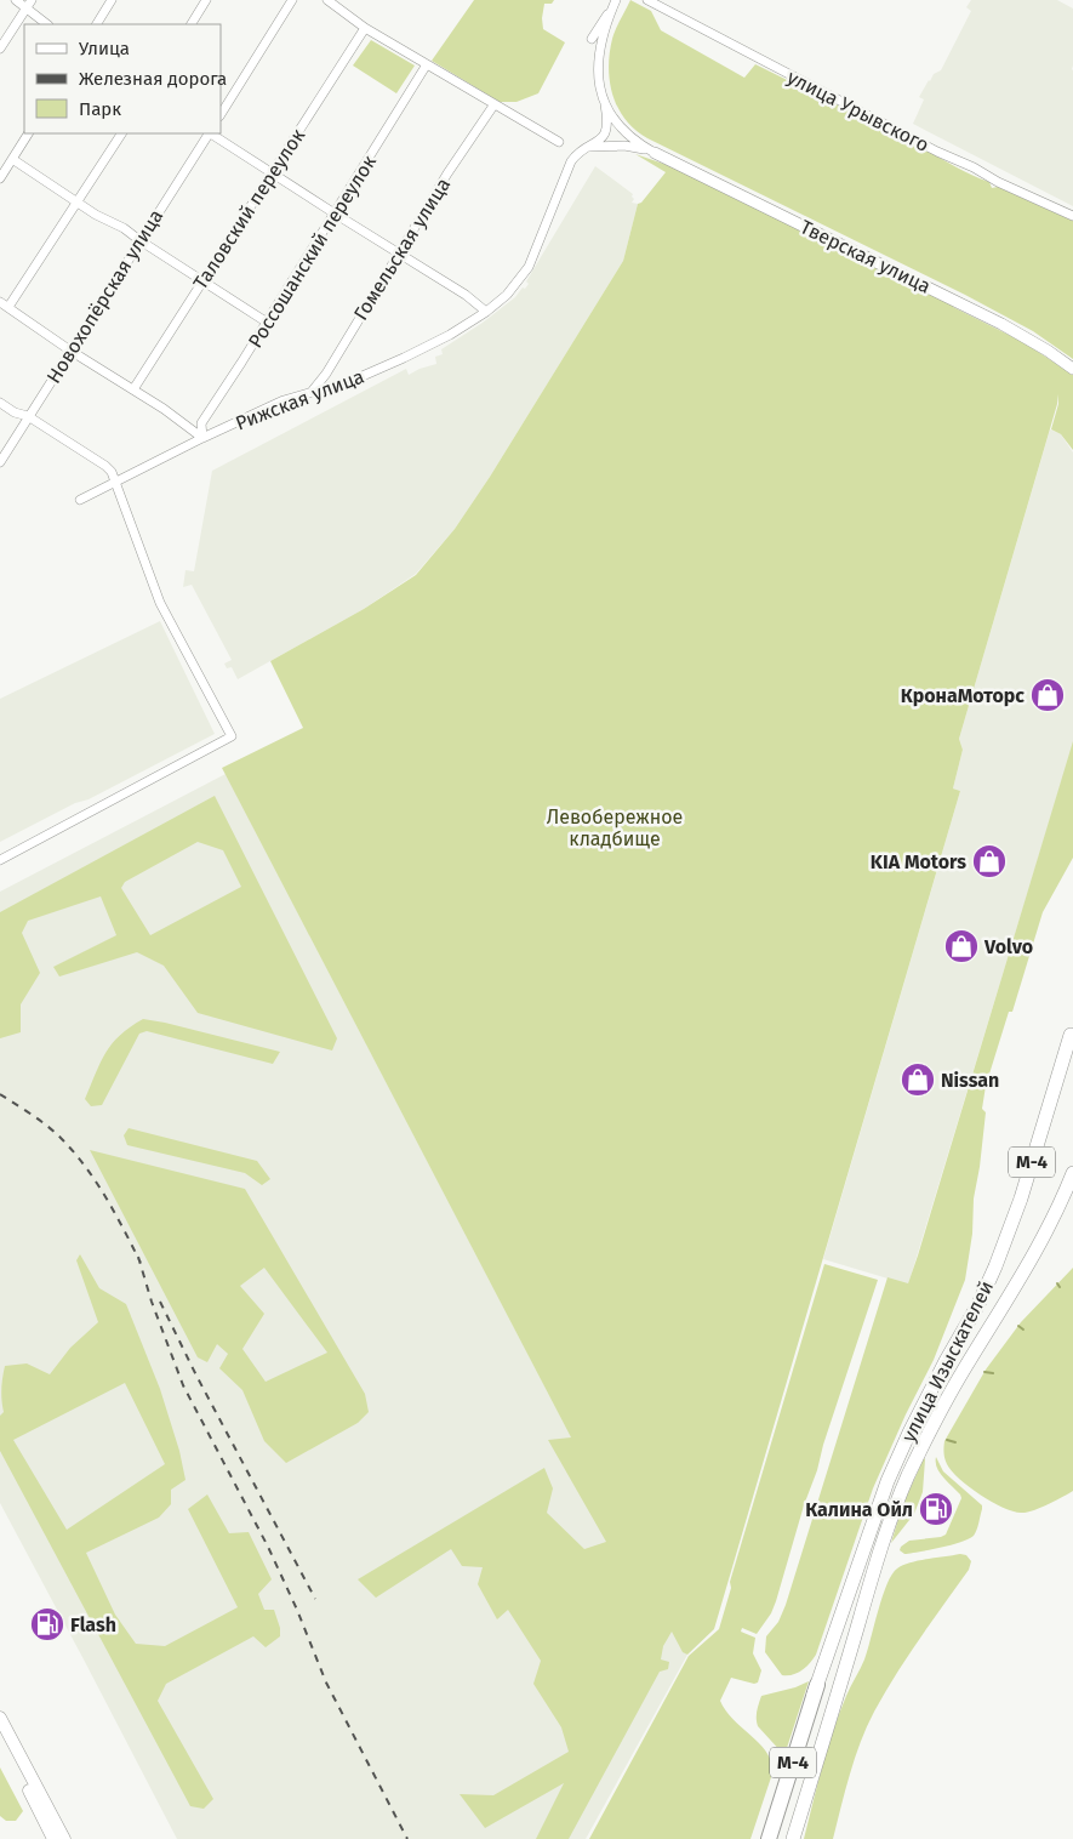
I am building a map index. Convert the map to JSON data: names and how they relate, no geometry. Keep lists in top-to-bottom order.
{
  "streets": {
    "highway": ["М-4", "улица Изыскателей"],
    "street": [
      "улица Урывского",
      "Таловский переулок",
      "Гомельская улица",
      "Россошанский переулок",
      "Тверская улица",
      "Новохопёрская улица",
      "Рижская улица"
    ]
  },
  "crossings": [
    ["Гомельская улица", "Рижская улица"],
    ["Россошанский переулок", "Рижская улица"],
    ["М-4", "улица Изыскателей"]
  ],
  "parks": ["Левобережное кладбище"],
  "places": {
    "shop": [
      "КронаМоторс",
      "KIA Motors",
      "Volvo",
      "Nissan"
    ],
    "fuel station": ["Калина Ойл", "Flash"]
  },
  "legend": ["Улица", "Железная дорога", "Парк"]
}
